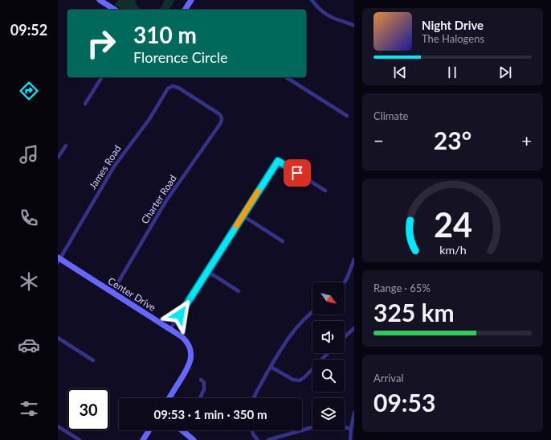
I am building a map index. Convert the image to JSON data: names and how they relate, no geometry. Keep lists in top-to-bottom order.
{
  "streets": {
    "street": ["James Road", "Charter Road", "Center Drive"]
  },
  "crossings": [
    ["James Road", "Charter Road"],
    ["James Road", "Center Drive"],
    ["Charter Road", "Center Drive"]
  ],
  "north": "bottom right",
  "page": {
    "tabs": "09:52",
    "turn": ["310 m", "Florence Circle"],
    "song": ["Night Drive", "The Halogens"],
    "tile": [
      "Climate",
      ["Range · 65%", "325 km"],
      ["Arrival", "09:53"]
    ],
    "heat": ["−", "23°", "+"],
    "limit": "30",
    "trip": "09:53 · 1 min · 350 m",
    "gauge": ["24", "km/h"]
  }
}
